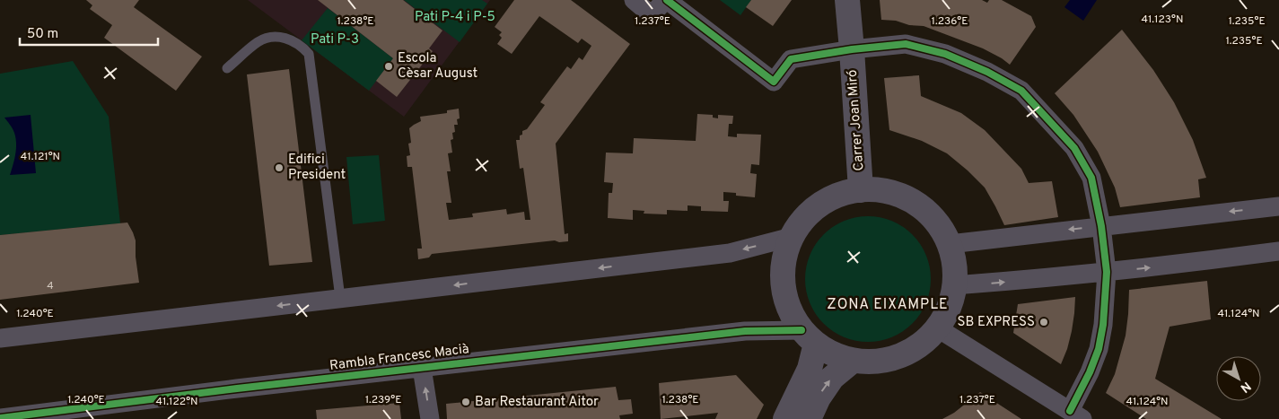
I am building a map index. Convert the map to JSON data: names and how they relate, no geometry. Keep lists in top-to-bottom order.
{
  "streets": {
    "street": ["Carrer Joan Miró", "Rambla Francesc Macià"]
  },
  "districts": ["ZONA EIXAMPLE"],
  "parks": ["Pati P-4 i P-5", "Pati P-3"],
  "places": [
    "Escola Cèsar August",
    "Edifici President",
    "SB EXPRESS",
    "Bar Restaurant Aitor"
  ],
  "house_numbers": ["4"],
  "scale_bar": "50 m",
  "north": "bottom right",
  "coordinates": [
    "41.123°N",
    "1.238°E",
    "1.237°E",
    "1.236°E",
    "1.235°E",
    "41.121°N",
    "41.124°N",
    "1.240°E",
    "1.239°E",
    "41.122°N"
  ]
}
